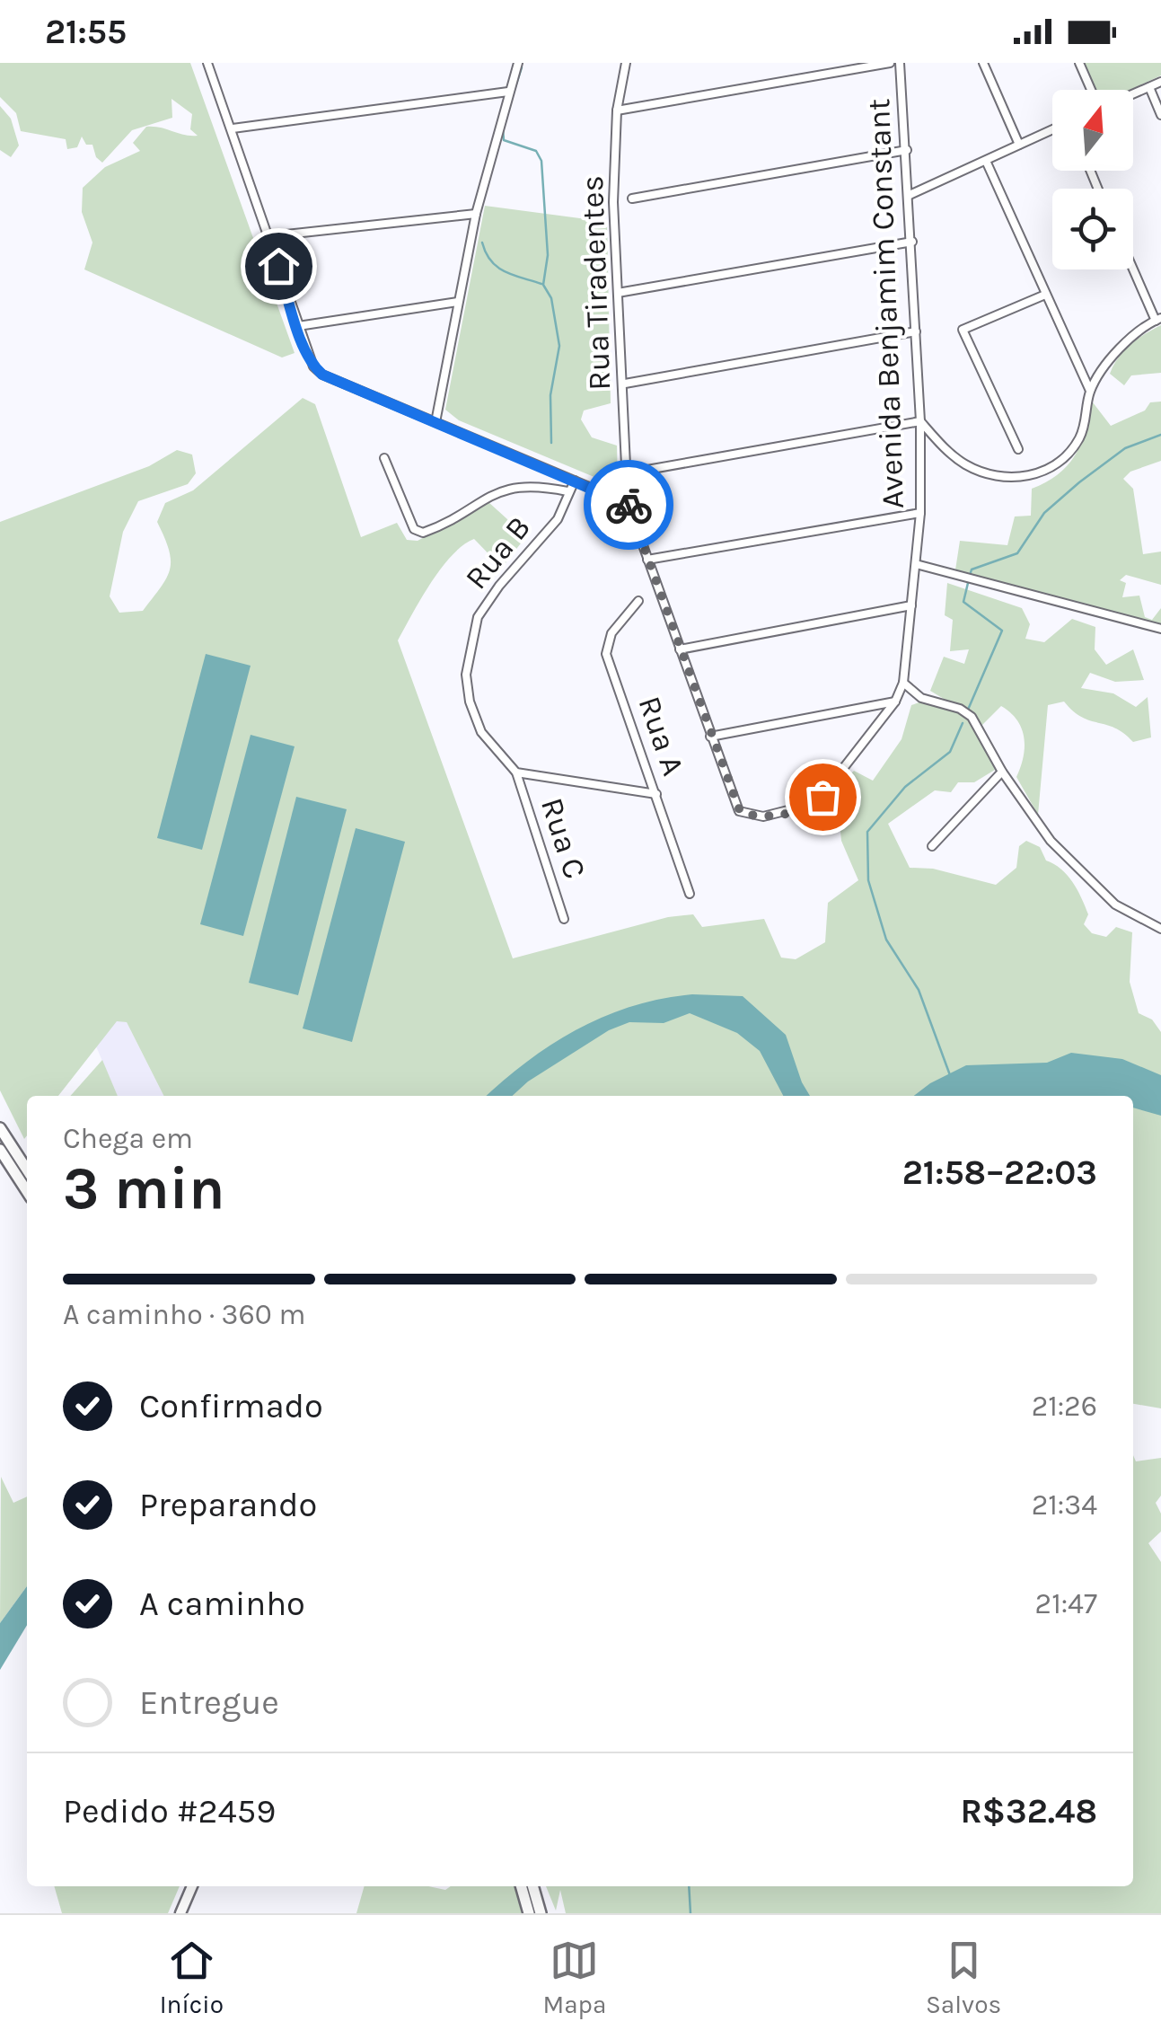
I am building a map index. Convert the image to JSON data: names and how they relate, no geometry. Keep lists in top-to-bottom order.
{
  "streets": {
    "street": [
      "Rua Tiradentes",
      "Avenida Benjamim Constant",
      "Rua B",
      "Rua A",
      "Rua C"
    ]
  },
  "crossings": [
    ["Rua B", "Rua C"]
  ],
  "north": "top",
  "page": {
    "status": "21:55",
    "heading": ["3 min", "Chega em", "21:58–22:03"],
    "panel": ["Pedido #2459", "R$32.48"],
    "bar": "A caminho · 360 m",
    "list": [
      ["Confirmado", "21:26"],
      ["Preparando", "21:34"],
      ["A caminho", "21:47"],
      "Entregue"
    ],
    "tabs": ["Início", "Mapa", "Salvos"]
  }
}
